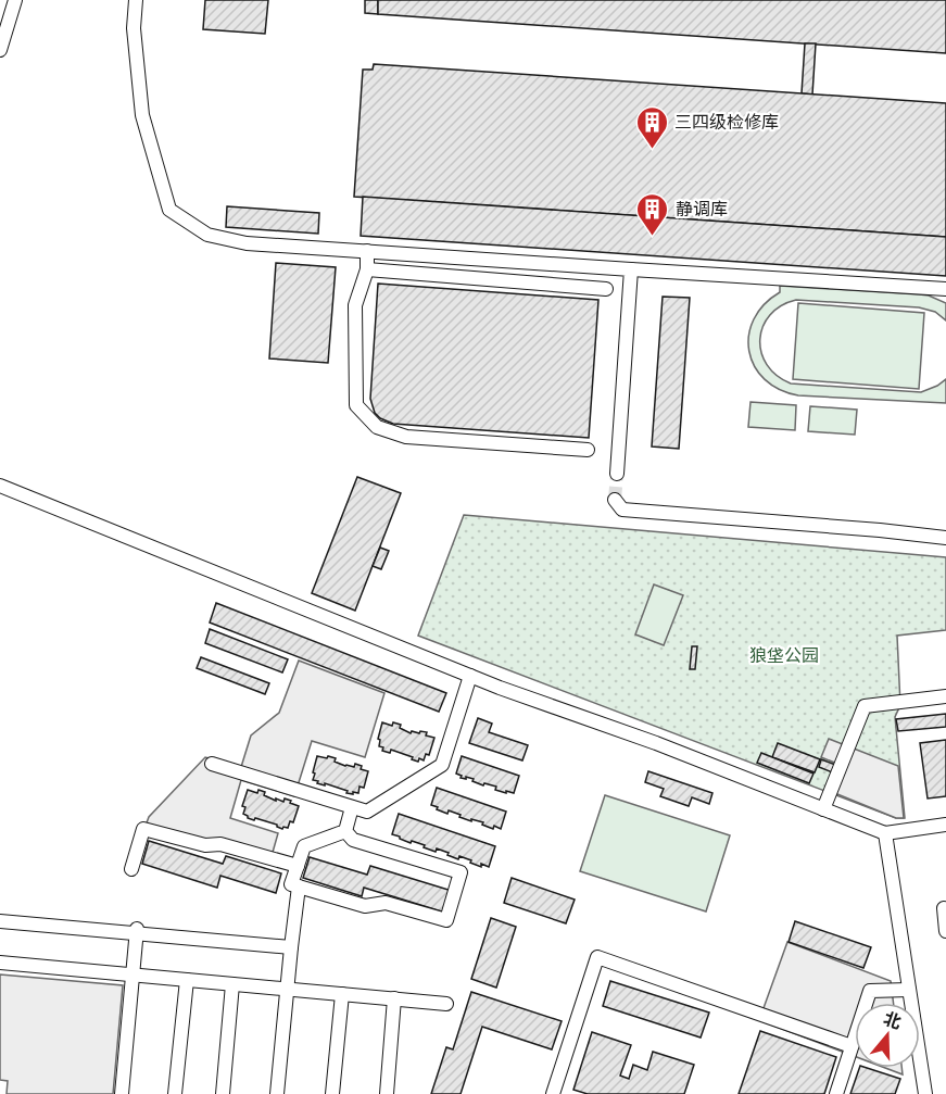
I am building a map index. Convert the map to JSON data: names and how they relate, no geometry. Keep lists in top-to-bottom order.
{
  "parks": ["狼垡公园"],
  "places": {
    "building": ["三四级检修库", "静调库"]
  },
  "north": "top"
}
